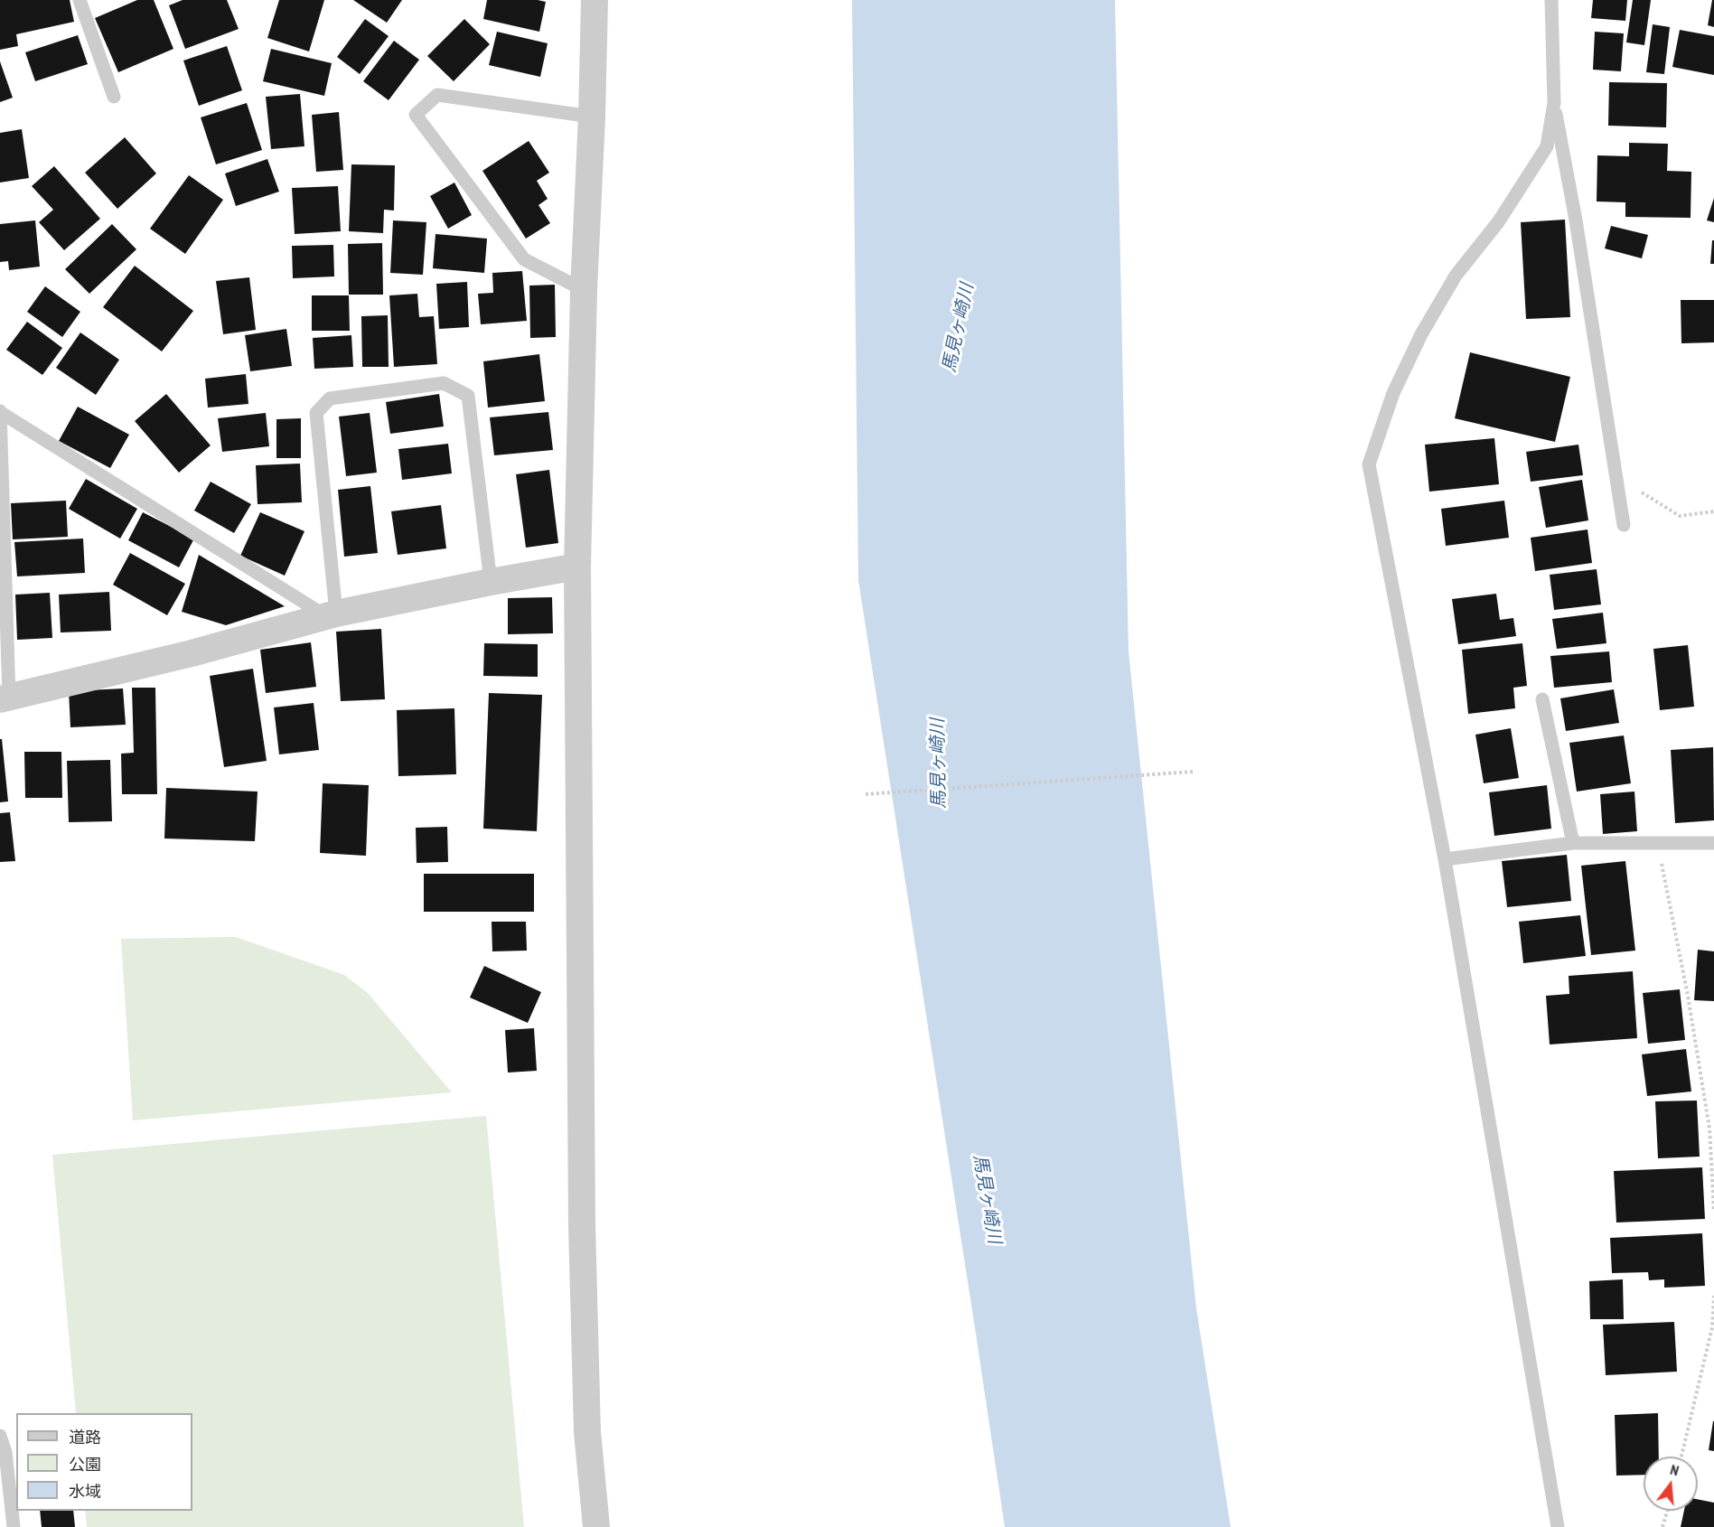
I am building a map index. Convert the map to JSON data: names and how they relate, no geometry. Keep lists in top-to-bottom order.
{
  "water": ["馬見ヶ崎川"],
  "legend": ["道路", "公園", "水域"],
  "north": "top"
}
